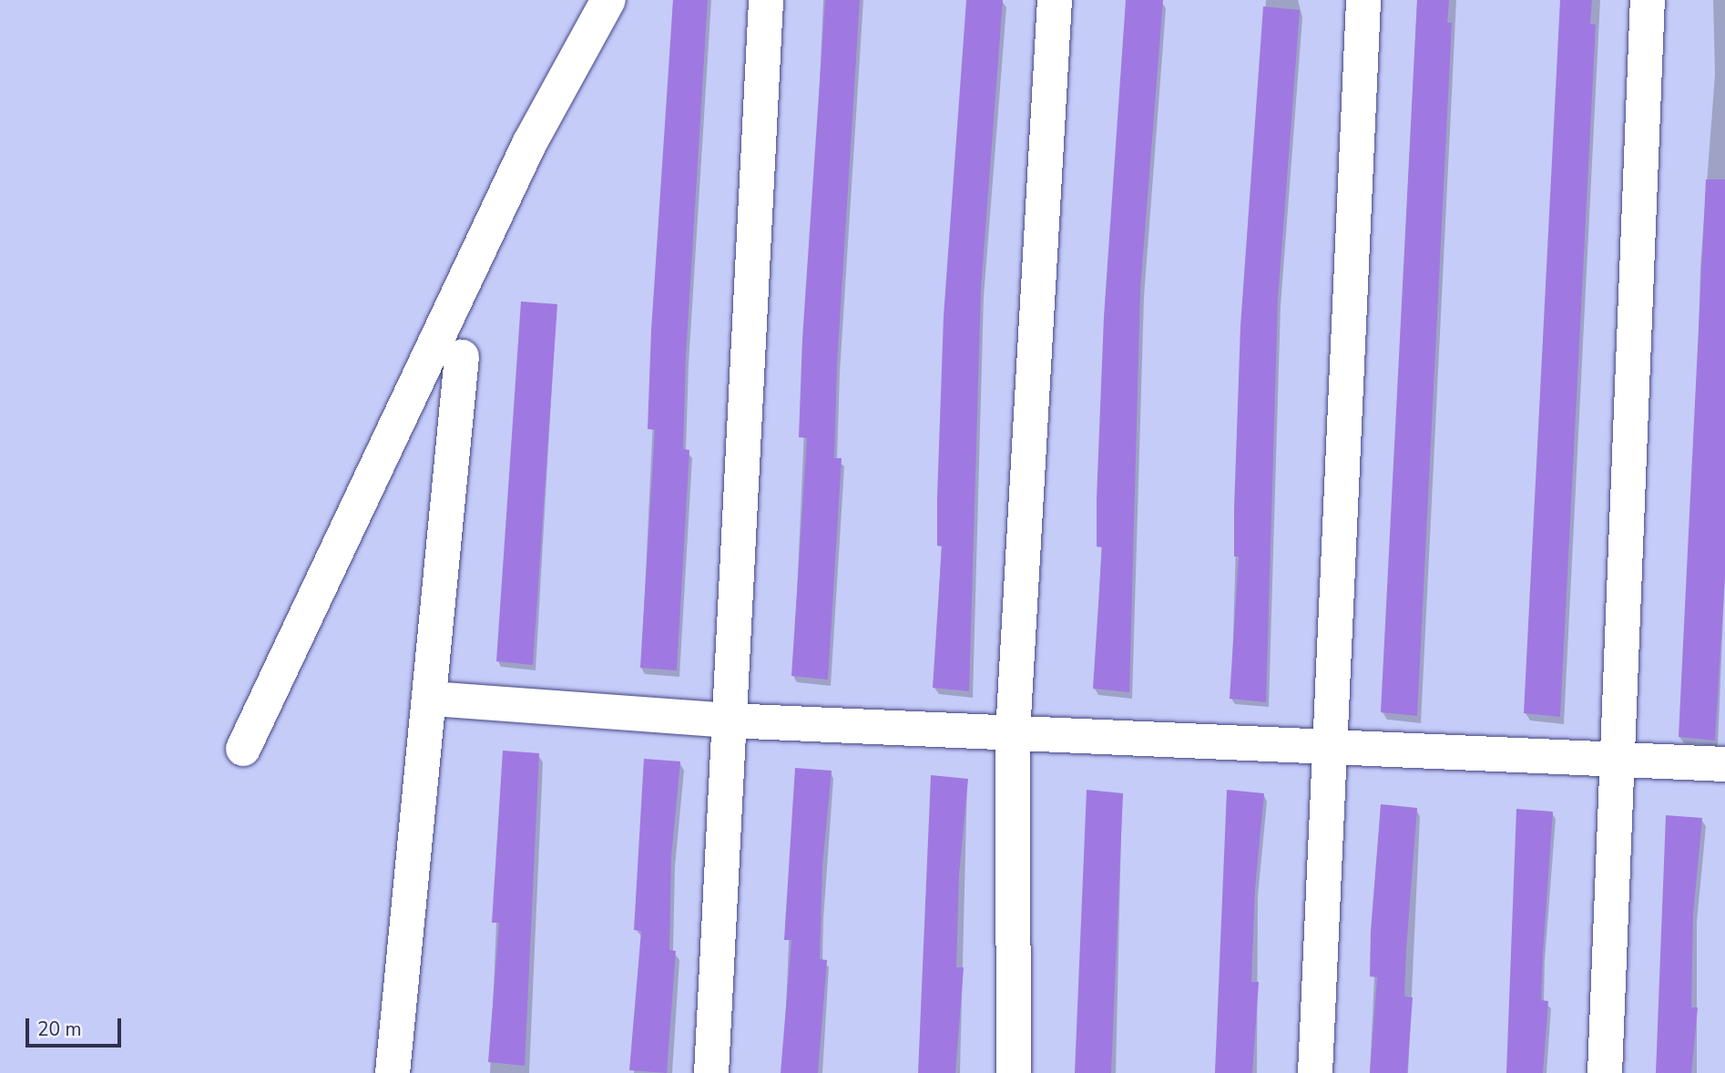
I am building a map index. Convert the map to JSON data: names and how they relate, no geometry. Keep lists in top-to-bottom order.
{
  "scale_bar": "20 m"
}
